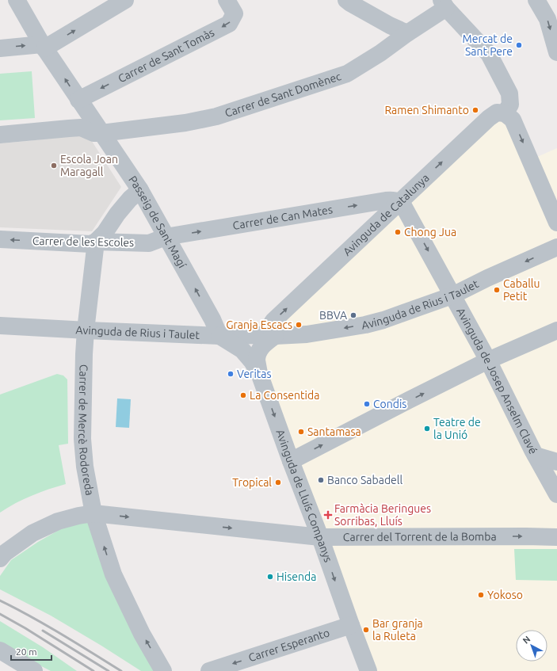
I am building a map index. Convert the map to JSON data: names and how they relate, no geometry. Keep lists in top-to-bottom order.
{
  "streets": {
    "street": [
      "Carrer de Sant Tomàs",
      "Carrer de Sant Domènec",
      "Avinguda de Catalunya",
      "Carrer de Can Mates",
      "Passeig de Sant Magí",
      "Carrer de les Escoles",
      "Avinguda de Rius i Taulet",
      "Avinguda de Josep Anselm Clavé",
      "Carrer de Mercè Rodoreda",
      "Avinguda de Lluís Companys",
      "Carrer del Torrent de la Bomba",
      "Carrer Esperanto"
    ]
  },
  "crossings": [
    ["Carrer de Sant Tomàs", "Passeig de Sant Magí"],
    ["Carrer de Sant Domènec", "Passeig de Sant Magí"],
    ["Avinguda de Catalunya", "Carrer de Can Mates"],
    ["Avinguda de Catalunya", "Avinguda de Rius i Taulet"],
    ["Avinguda de Catalunya", "Avinguda de Josep Anselm Clavé"],
    ["Carrer de Can Mates", "Passeig de Sant Magí"],
    ["Carrer de Can Mates", "Carrer de les Escoles"],
    ["Carrer de Can Mates", "Avinguda de Josep Anselm Clavé"],
    ["Passeig de Sant Magí", "Carrer de les Escoles"],
    ["Passeig de Sant Magí", "Avinguda de Rius i Taulet"],
    ["Passeig de Sant Magí", "Avinguda de Lluís Companys"],
    ["Carrer de les Escoles", "Carrer de Mercè Rodoreda"],
    ["Avinguda de Rius i Taulet", "Avinguda de Josep Anselm Clavé"],
    ["Avinguda de Rius i Taulet", "Carrer de Mercè Rodoreda"],
    ["Avinguda de Rius i Taulet", "Avinguda de Lluís Companys"],
    ["Carrer de Mercè Rodoreda", "Carrer del Torrent de la Bomba"],
    ["Avinguda de Lluís Companys", "Carrer del Torrent de la Bomba"],
    ["Avinguda de Lluís Companys", "Carrer Esperanto"]
  ],
  "one_way": [
    "Avinguda de Catalunya",
    "Carrer de Can Mates",
    "Passeig de Sant Magí",
    "Carrer de les Escoles",
    "Carrer de Mercè Rodoreda",
    "Avinguda de Lluís Companys",
    "Carrer del Torrent de la Bomba",
    "Carrer Esperanto"
  ],
  "places": {
    "other": [
      "Mercat de Sant Pere",
      "Ramen Shimanto",
      "Escola Joan Maragall",
      "Chong Jua",
      "Caballu Petit",
      "BBVA",
      "Granja Escacs",
      "Veritas",
      "La Consentida",
      "Condis",
      "Teatre de la Unió",
      "Santamasa",
      "Banco Sabadell",
      "Tropical",
      "Hisenda",
      "Yokoso",
      "Bar granja la Ruleta"
    ],
    "health": ["Farmàcia Beringues Sorribas, Lluís"]
  },
  "scale_bar": "20 m",
  "north": "top left"
}
